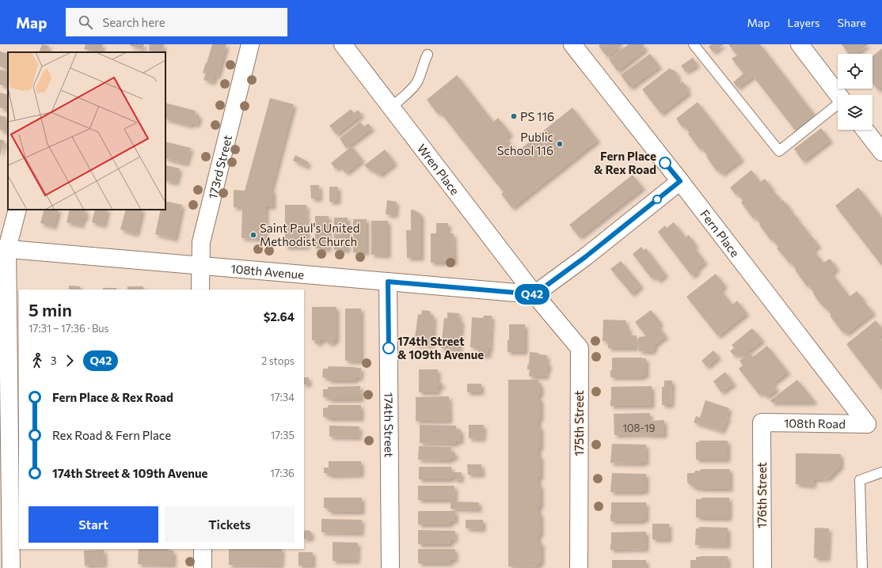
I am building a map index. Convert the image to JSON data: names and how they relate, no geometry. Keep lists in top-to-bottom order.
{
  "streets": {
    "street": [
      "173rd Street",
      "Wren Place",
      "Fern Place",
      "108th Avenue",
      "175th Street",
      "108th Road",
      "174th Street",
      "176th Street"
    ]
  },
  "crossings": [
    ["173rd Street", "108th Avenue"],
    ["Wren Place", "108th Avenue"],
    ["Wren Place", "175th Street"],
    ["Fern Place", "108th Road"],
    ["108th Avenue", "175th Street"],
    ["108th Avenue", "174th Street"],
    ["108th Road", "176th Street"]
  ],
  "places": [
    "PS 116",
    "Public School 116",
    "Fern Place & Rex Road",
    "Saint Paul's United Methodist Church",
    "174th Street & 109th Avenue"
  ],
  "lines": ["bus line Q42"],
  "house_numbers": ["108-19"],
  "page": {
    "header": "Map",
    "search": "Search here",
    "nav": ["Map", "Layers", "Share"],
    "on_map": "Q42",
    "heading": ["5 min", "17:31 – 17:36 · Bus", "$2.64"],
    "legs": ["3", "Q42", "2 stops"],
    "list": [
      {
        "name": "Fern Place & Rex Road",
        "value": "17:34"
      },
      {
        "name": "Rex Road & Fern Place",
        "value": "17:35"
      },
      {
        "name": "174th Street & 109th Avenue",
        "value": "17:36"
      }
    ],
    "buttons": ["Start", "Tickets"]
  }
}
